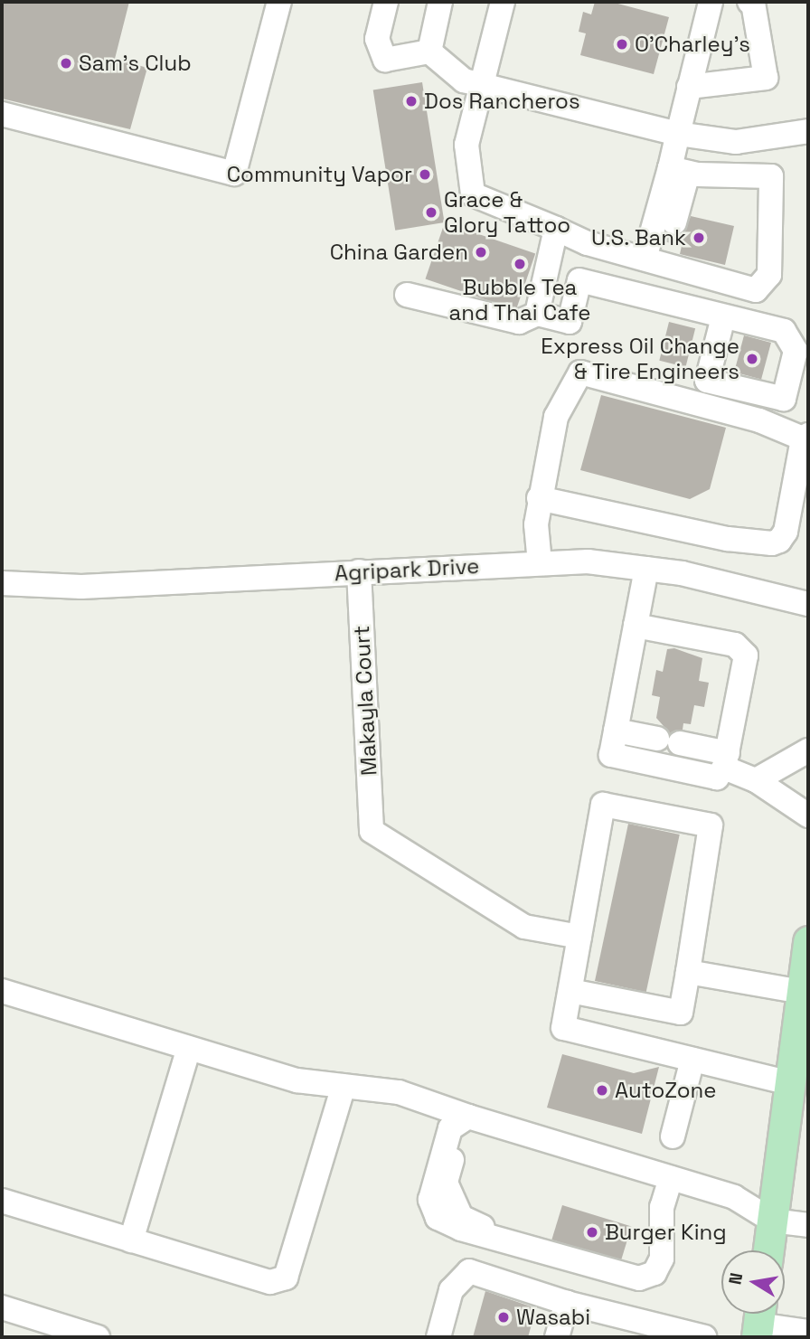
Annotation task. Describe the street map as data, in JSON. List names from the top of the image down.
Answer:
{
  "streets": {
    "street": ["Agripark Drive", "Makayla Court"]
  },
  "crossings": [
    ["Agripark Drive", "Makayla Court"]
  ],
  "places": [
    "O'Charley's",
    "Sam's Club",
    "Dos Rancheros",
    "Community Vapor",
    "Grace & Glory Tattoo",
    "U.S. Bank",
    "China Garden",
    "Bubble Tea and Thai Cafe",
    "Express Oil Change & Tire Engineers",
    "AutoZone",
    "Burger King",
    "Wasabi"
  ],
  "north": "left"
}
